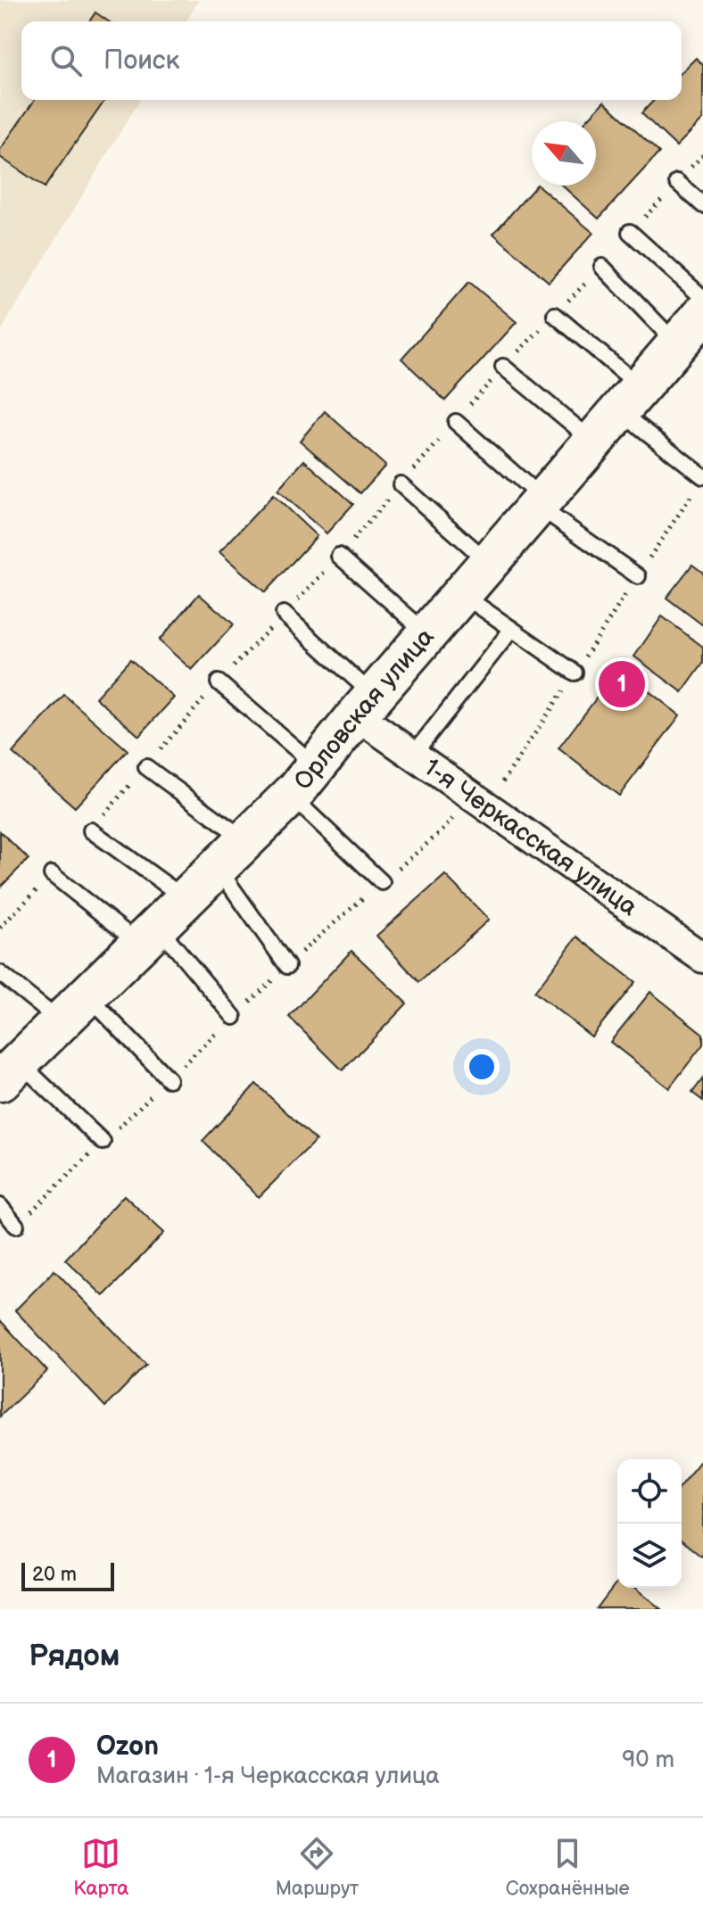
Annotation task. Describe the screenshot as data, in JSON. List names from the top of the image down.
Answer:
{
  "streets": {
    "main road": ["Орловская улица"],
    "street": ["1-я Черкасская улица"]
  },
  "crossings": [
    ["Орловская улица", "1-я Черкасская улица"]
  ],
  "scale_bar": "20 m",
  "north": "top left",
  "page": {
    "search": "Поиск",
    "pins": "1",
    "scale": "20 m",
    "heading": "Рядом",
    "list": [
      {
        "mark": "1",
        "name": "Ozon",
        "note": "Магазин · 1-я Черкасская улица",
        "value": "90 m"
      }
    ],
    "nav": ["Карта", "Маршрут", "Сохранённые"]
  }
}
